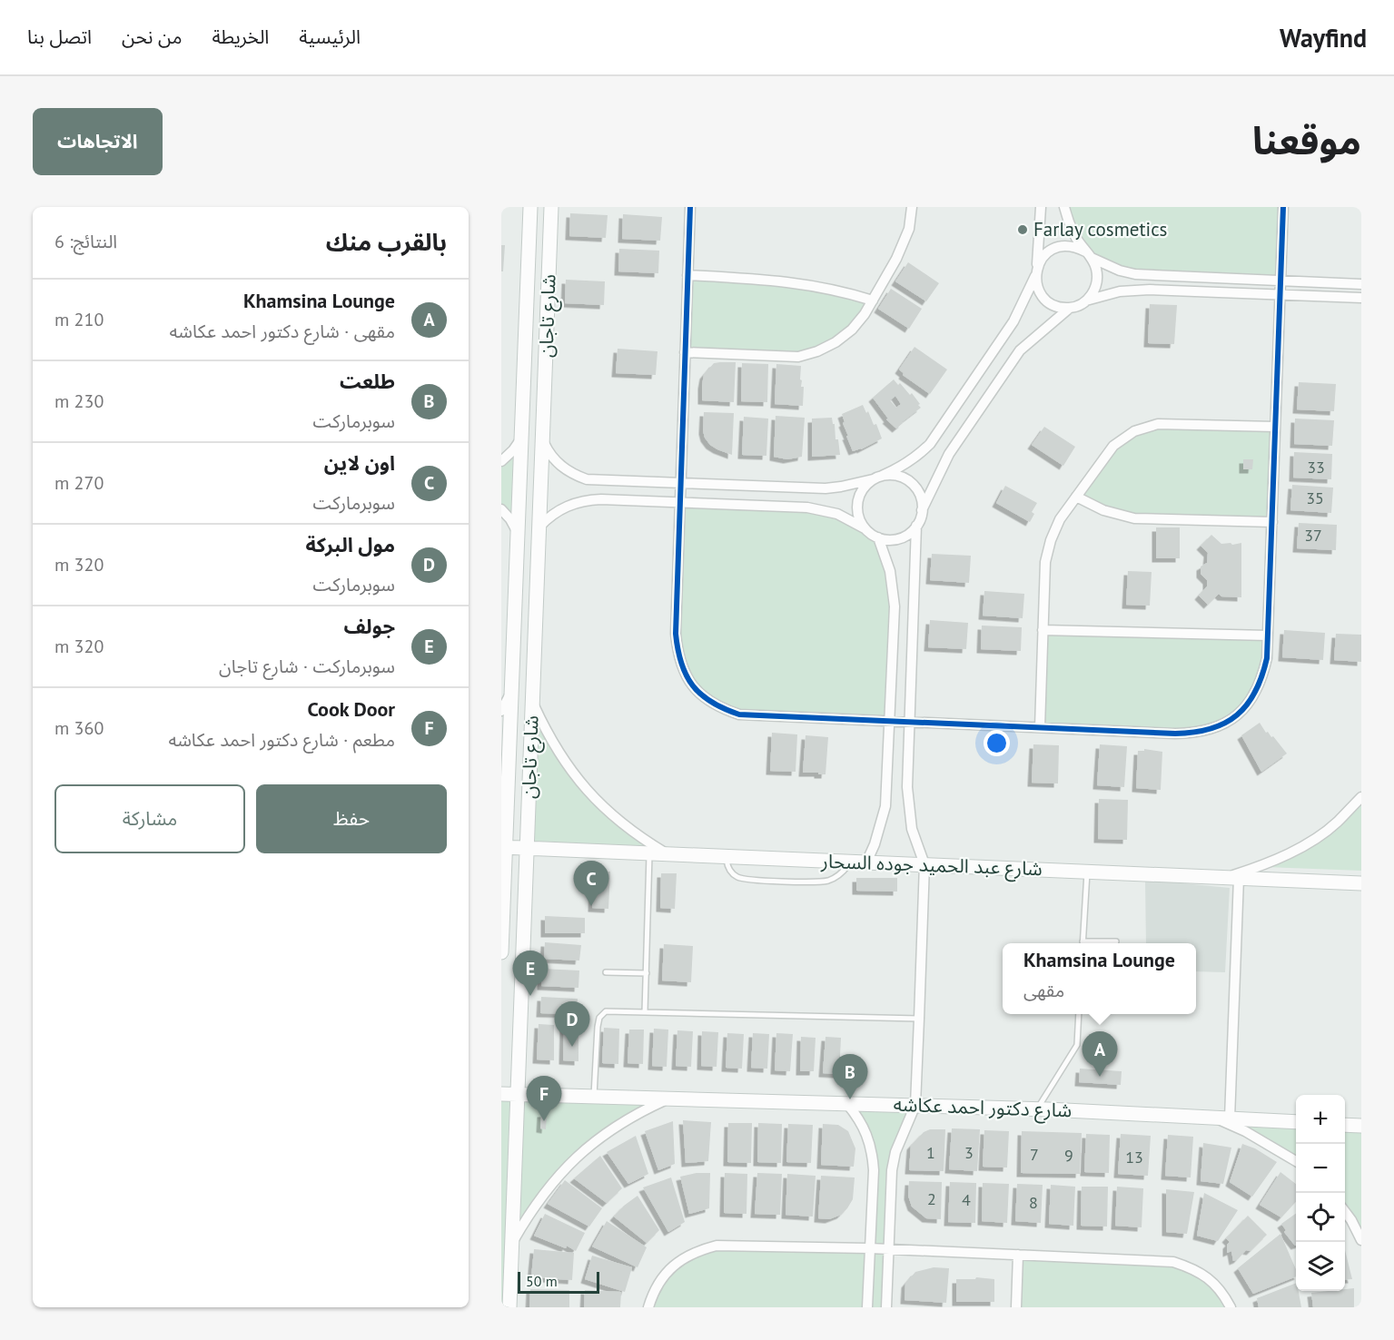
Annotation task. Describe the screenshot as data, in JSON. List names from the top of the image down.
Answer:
{
  "streets": {
    "street": ["شارع تاجان", "شارع عبد الحميد جوده السحار", "شارع دكتور احمد عكاشه"]
  },
  "crossings": [
    ["شارع تاجان", "شارع عبد الحميد جوده السحار"],
    ["شارع تاجان", "شارع دكتور احمد عكاشه"]
  ],
  "places": ["Farlay cosmetics"],
  "house_numbers": [
    "33",
    "35",
    "37",
    "1",
    "3",
    "7",
    "9",
    "13",
    "2",
    "4",
    "8"
  ],
  "scale_bar": "50 m",
  "page": {
    "header": "Wayfind",
    "nav": [
      "الرئيسية",
      "الخريطة",
      "من نحن",
      "اتصل بنا"
    ],
    "title": "موقعنا",
    "buttons": [
      "الاتجاهات",
      ["حفظ", "مشاركة"]
    ],
    "heading": ["بالقرب منك", "النتائج: 6"],
    "list": [
      {
        "mark": "A",
        "name": "Khamsina Lounge",
        "note": "مقهى · شارع دكتور احمد عكاشه",
        "value": "210 m"
      },
      {
        "mark": "B",
        "name": "طلعت",
        "note": "سوبرماركت",
        "value": "230 m"
      },
      {
        "mark": "C",
        "name": "اون لاين",
        "note": "سوبرماركت",
        "value": "270 m"
      },
      {
        "mark": "D",
        "name": "مول البركة",
        "note": "سوبرماركت",
        "value": "320 m"
      },
      {
        "mark": "E",
        "name": "جولف",
        "note": "سوبرماركت · شارع تاجان",
        "value": "320 m"
      },
      {
        "mark": "F",
        "name": "Cook Door",
        "note": "مطعم · شارع دكتور احمد عكاشه",
        "value": "360 m"
      }
    ],
    "pins": [
      "C",
      "E",
      "D",
      "A",
      "B",
      "F"
    ],
    "popup": ["Khamsina Lounge", "مقهى"],
    "map_buttons": ["+", "−"],
    "scale": "50 m"
  }
}
